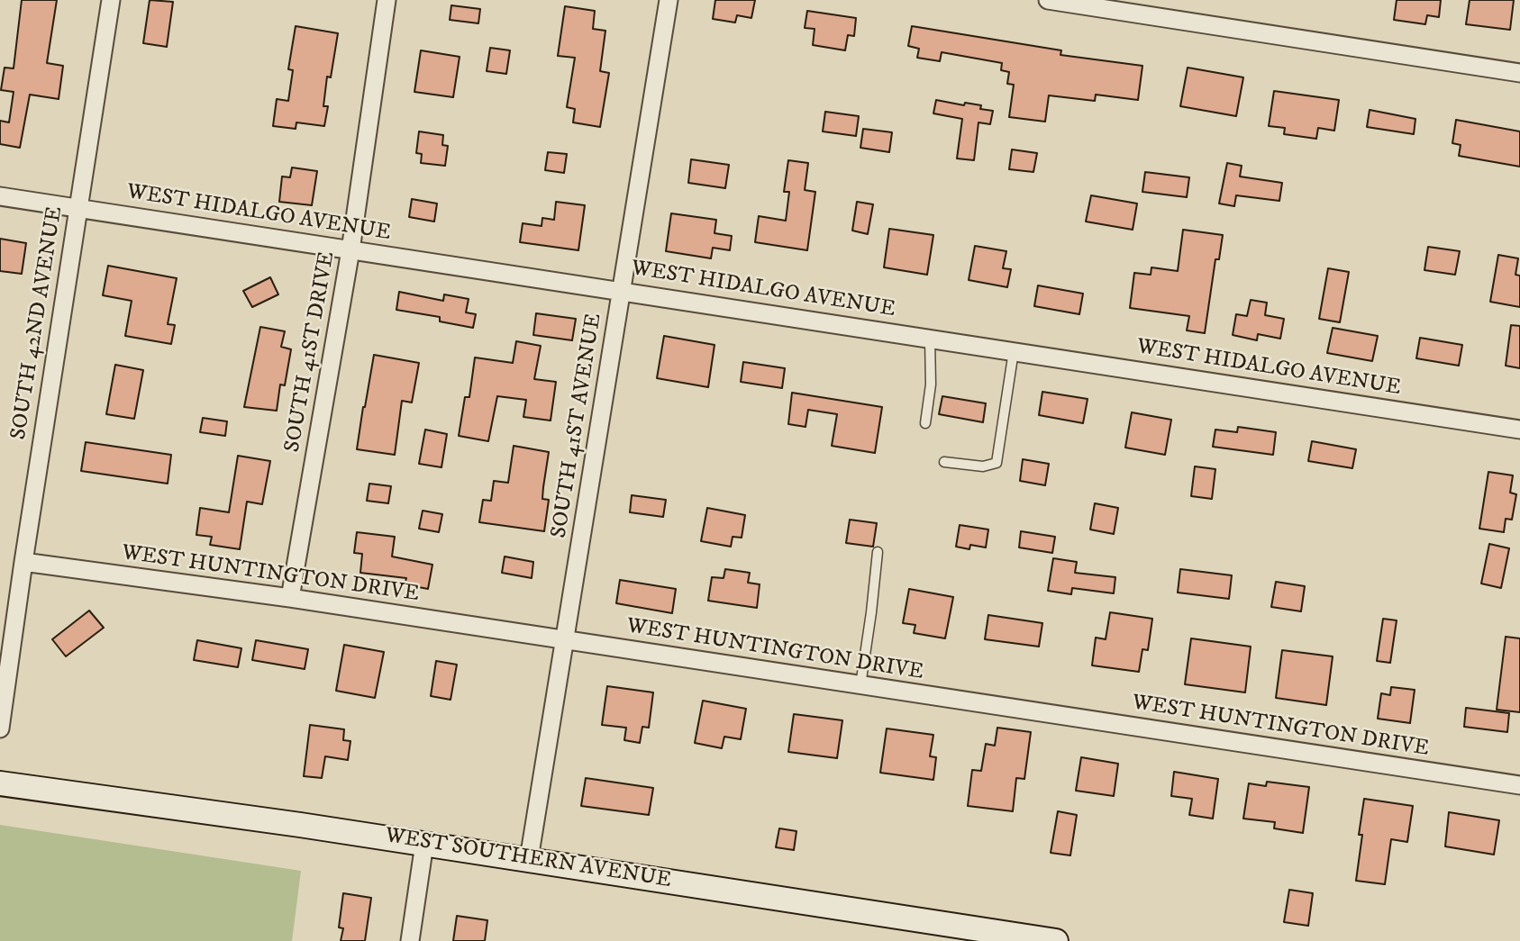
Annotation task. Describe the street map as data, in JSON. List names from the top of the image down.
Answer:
{
  "streets": {
    "main road": ["WEST SOUTHERN AVENUE"],
    "street": [
      "WEST HIDALGO AVENUE",
      "SOUTH 42ND AVENUE",
      "SOUTH 41ST DRIVE",
      "SOUTH 41ST AVENUE",
      "WEST HUNTINGTON DRIVE"
    ]
  },
  "crossings": [
    ["WEST HIDALGO AVENUE", "SOUTH 42ND AVENUE"],
    ["WEST HIDALGO AVENUE", "SOUTH 41ST DRIVE"],
    ["WEST HIDALGO AVENUE", "SOUTH 41ST AVENUE"],
    ["SOUTH 42ND AVENUE", "WEST HUNTINGTON DRIVE"],
    ["SOUTH 41ST DRIVE", "WEST HUNTINGTON DRIVE"],
    ["SOUTH 41ST AVENUE", "WEST HUNTINGTON DRIVE"],
    ["SOUTH 41ST AVENUE", "WEST SOUTHERN AVENUE"]
  ]
}
